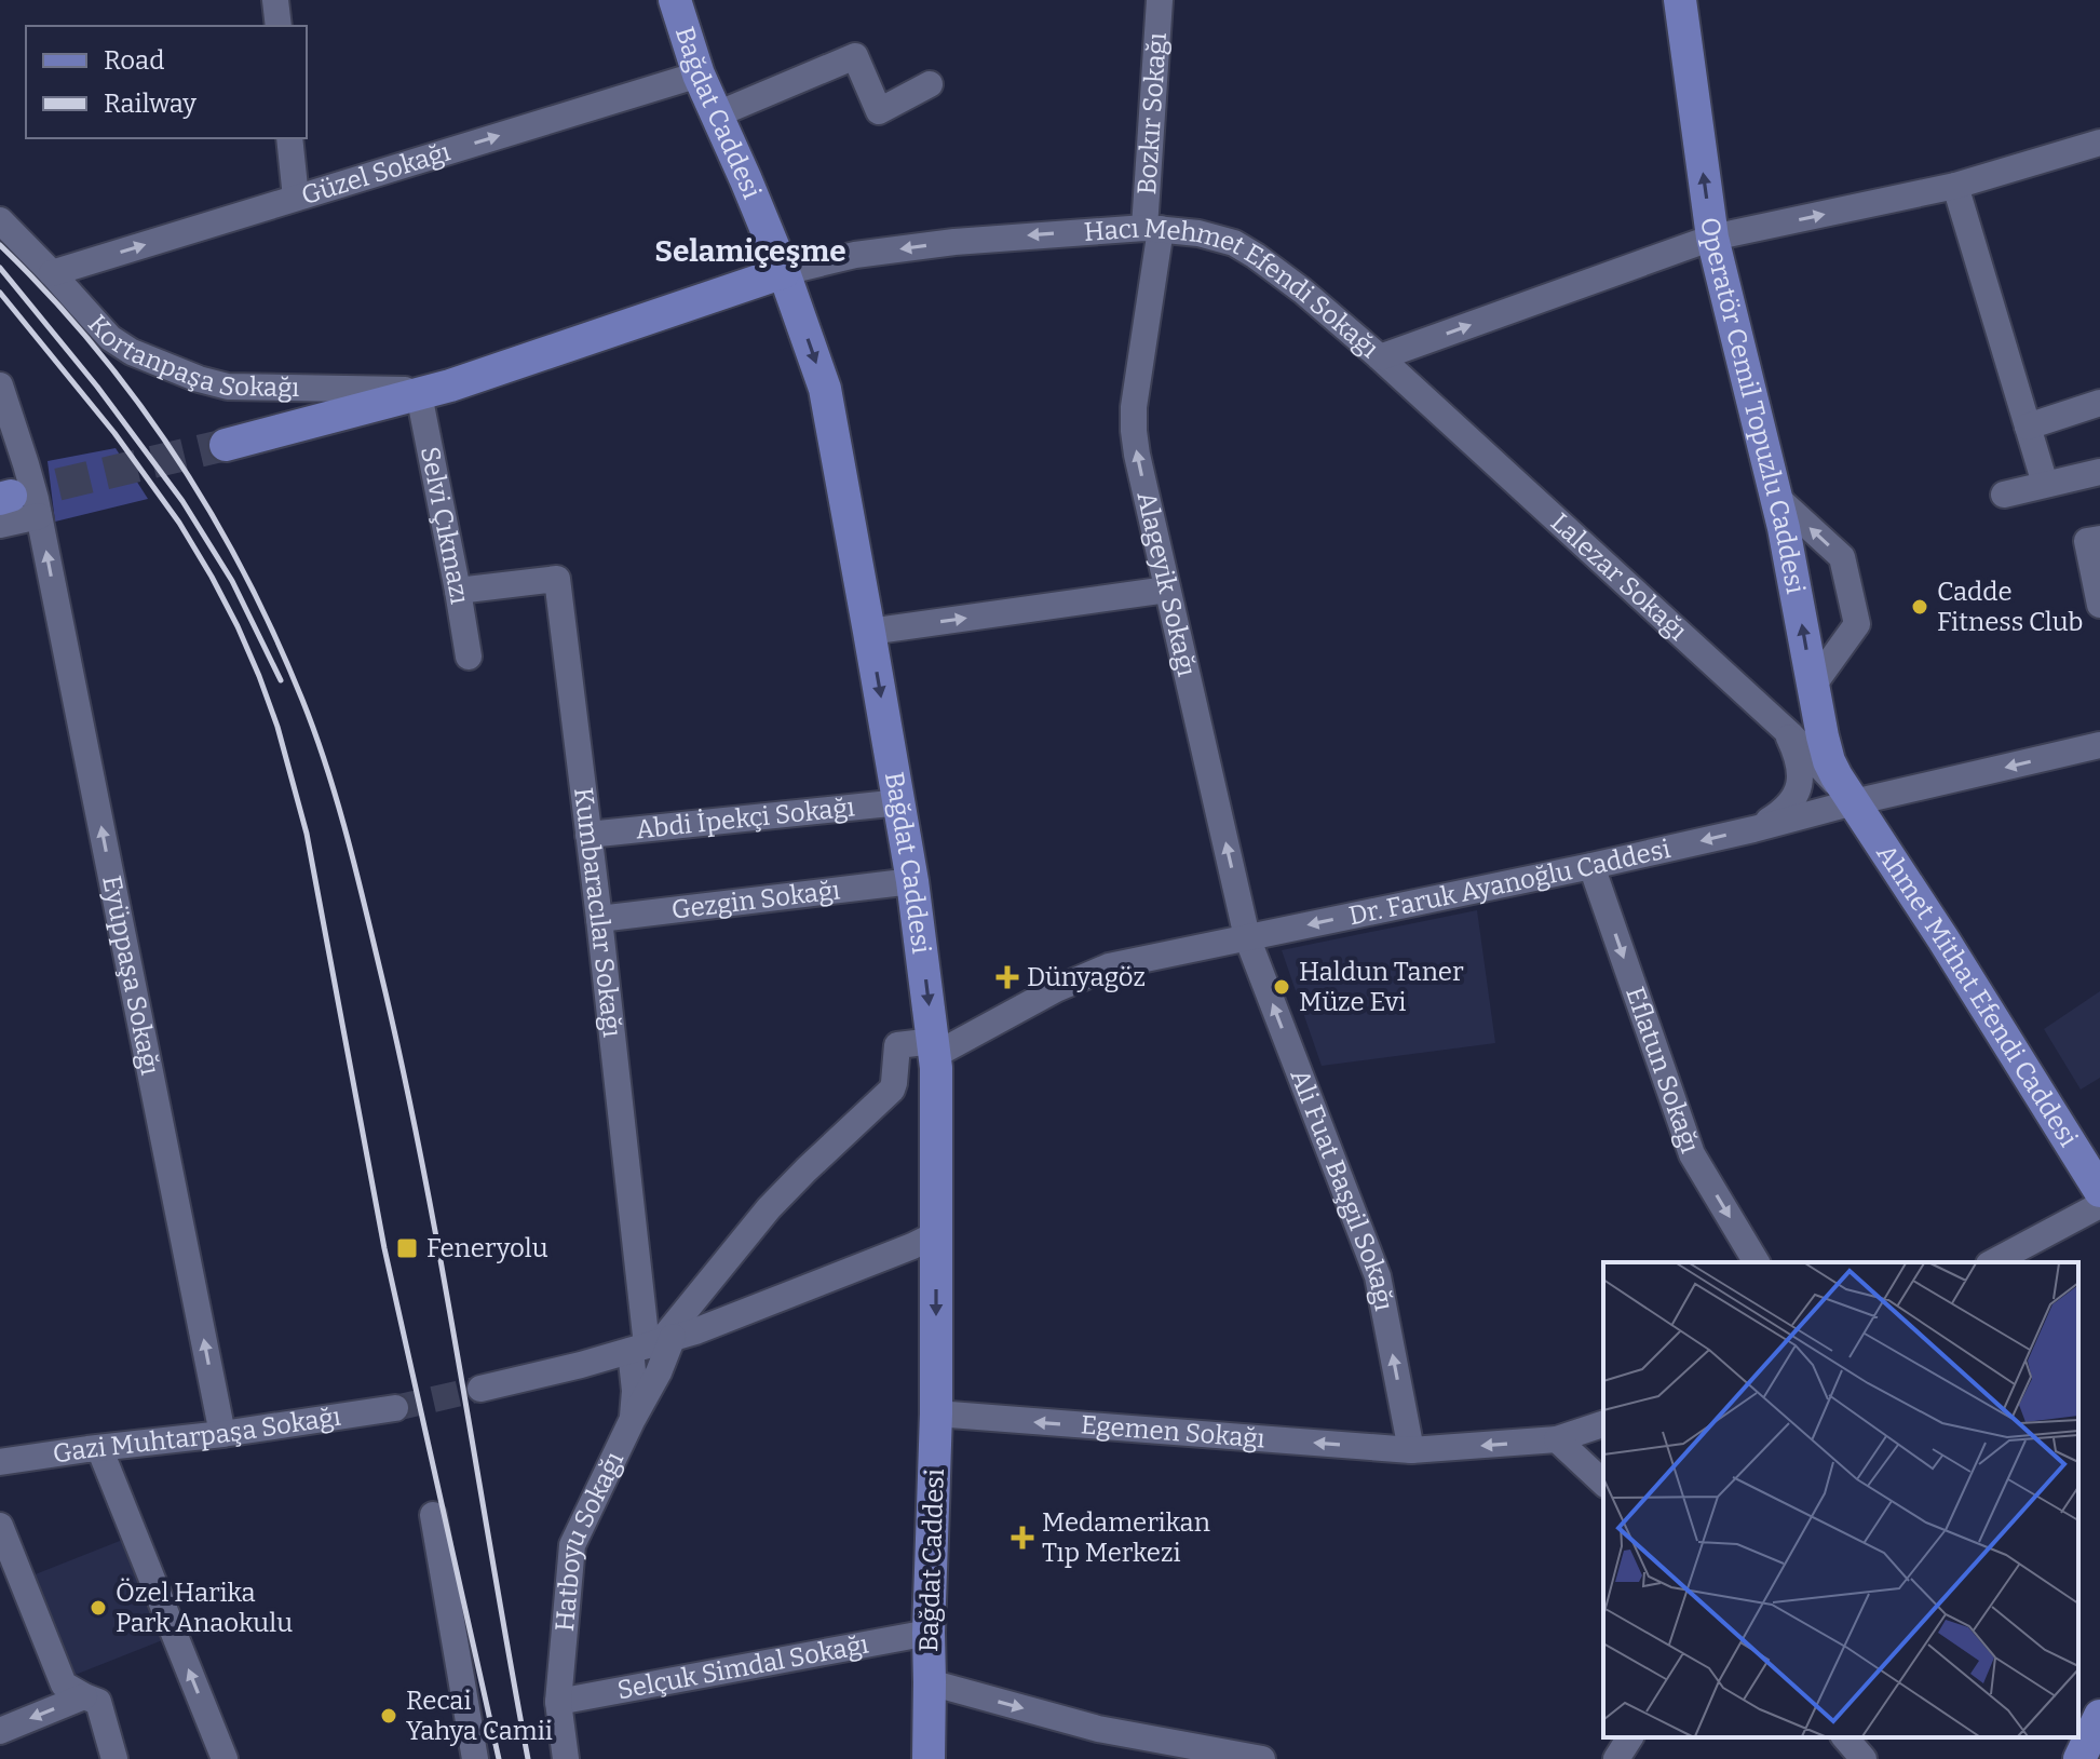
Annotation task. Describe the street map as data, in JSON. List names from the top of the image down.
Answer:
{
  "streets": {
    "main road": ["Bağdat Caddesi", "Operatör Cemil Topuzlu Caddesi", "Ahmet Mithat Efendi Caddesi"],
    "street": [
      "Bozkır Sokağı",
      "Güzel Sokağı",
      "Hacı Mehmet Efendi Sokağı",
      "Kortanpaşa Sokağı",
      "Selvi Çıkmazı",
      "Lalezar Sokağı",
      "Alageyik Sokağı",
      "Abdi İpekçi Sokağı",
      "Dr. Faruk Ayanoğlu Caddesi",
      "Gezgin Sokağı",
      "Kumbaracılar Sokağı",
      "Eyüppaşa Sokağı",
      "Eflatun Sokağı",
      "Ali Fuat Başgil Sokağı",
      "Egemen Sokağı",
      "Gazi Muhtarpaşa Sokağı",
      "Hatboyu Sokağı",
      "Selçuk Simdal Sokağı"
    ]
  },
  "crossings": [
    ["Bağdat Caddesi", "Güzel Sokağı"],
    ["Bağdat Caddesi", "Hacı Mehmet Efendi Sokağı"],
    ["Bağdat Caddesi", "Abdi İpekçi Sokağı"],
    ["Bağdat Caddesi", "Dr. Faruk Ayanoğlu Caddesi"],
    ["Bağdat Caddesi", "Gezgin Sokağı"],
    ["Bağdat Caddesi", "Egemen Sokağı"],
    ["Bağdat Caddesi", "Selçuk Simdal Sokağı"],
    ["Bozkır Sokağı", "Hacı Mehmet Efendi Sokağı"],
    ["Bozkır Sokağı", "Alageyik Sokağı"],
    ["Güzel Sokağı", "Kortanpaşa Sokağı"],
    ["Hacı Mehmet Efendi Sokağı", "Operatör Cemil Topuzlu Caddesi"],
    ["Hacı Mehmet Efendi Sokağı", "Lalezar Sokağı"],
    ["Hacı Mehmet Efendi Sokağı", "Alageyik Sokağı"],
    ["Kortanpaşa Sokağı", "Selvi Çıkmazı"],
    ["Operatör Cemil Topuzlu Caddesi", "Lalezar Sokağı"],
    ["Operatör Cemil Topuzlu Caddesi", "Dr. Faruk Ayanoğlu Caddesi"],
    ["Operatör Cemil Topuzlu Caddesi", "Ahmet Mithat Efendi Caddesi"],
    ["Selvi Çıkmazı", "Kumbaracılar Sokağı"],
    ["Lalezar Sokağı", "Dr. Faruk Ayanoğlu Caddesi"],
    ["Lalezar Sokağı", "Ahmet Mithat Efendi Caddesi"],
    ["Alageyik Sokağı", "Dr. Faruk Ayanoğlu Caddesi"],
    ["Alageyik Sokağı", "Ali Fuat Başgil Sokağı"],
    ["Abdi İpekçi Sokağı", "Kumbaracılar Sokağı"],
    ["Dr. Faruk Ayanoğlu Caddesi", "Kumbaracılar Sokağı"],
    ["Dr. Faruk Ayanoğlu Caddesi", "Ahmet Mithat Efendi Caddesi"],
    ["Dr. Faruk Ayanoğlu Caddesi", "Eflatun Sokağı"],
    ["Dr. Faruk Ayanoğlu Caddesi", "Ali Fuat Başgil Sokağı"],
    ["Dr. Faruk Ayanoğlu Caddesi", "Hatboyu Sokağı"],
    ["Gezgin Sokağı", "Kumbaracılar Sokağı"],
    ["Kumbaracılar Sokağı", "Hatboyu Sokağı"],
    ["Eyüppaşa Sokağı", "Gazi Muhtarpaşa Sokağı"],
    ["Ali Fuat Başgil Sokağı", "Egemen Sokağı"],
    ["Hatboyu Sokağı", "Selçuk Simdal Sokağı"]
  ],
  "one_way": [
    "Bağdat Caddesi",
    "Güzel Sokağı",
    "Operatör Cemil Topuzlu Caddesi",
    "Alageyik Sokağı",
    "Dr. Faruk Ayanoğlu Caddesi",
    "Eyüppaşa Sokağı",
    "Eflatun Sokağı",
    "Ali Fuat Başgil Sokağı",
    "Egemen Sokağı"
  ],
  "districts": ["Selamiçeşme"],
  "places": {
    "other": [
      "Cadde Fitness Club",
      "Haldun Taner Müze Evi",
      "Özel Harika Park Anaokulu",
      "Recai Yahya Camii"
    ],
    "health": ["Dünyagöz", "Medamerikan Tıp Merkezi"],
    "transit": ["Feneryolu"]
  },
  "legend": ["Road", "Railway"]
}
